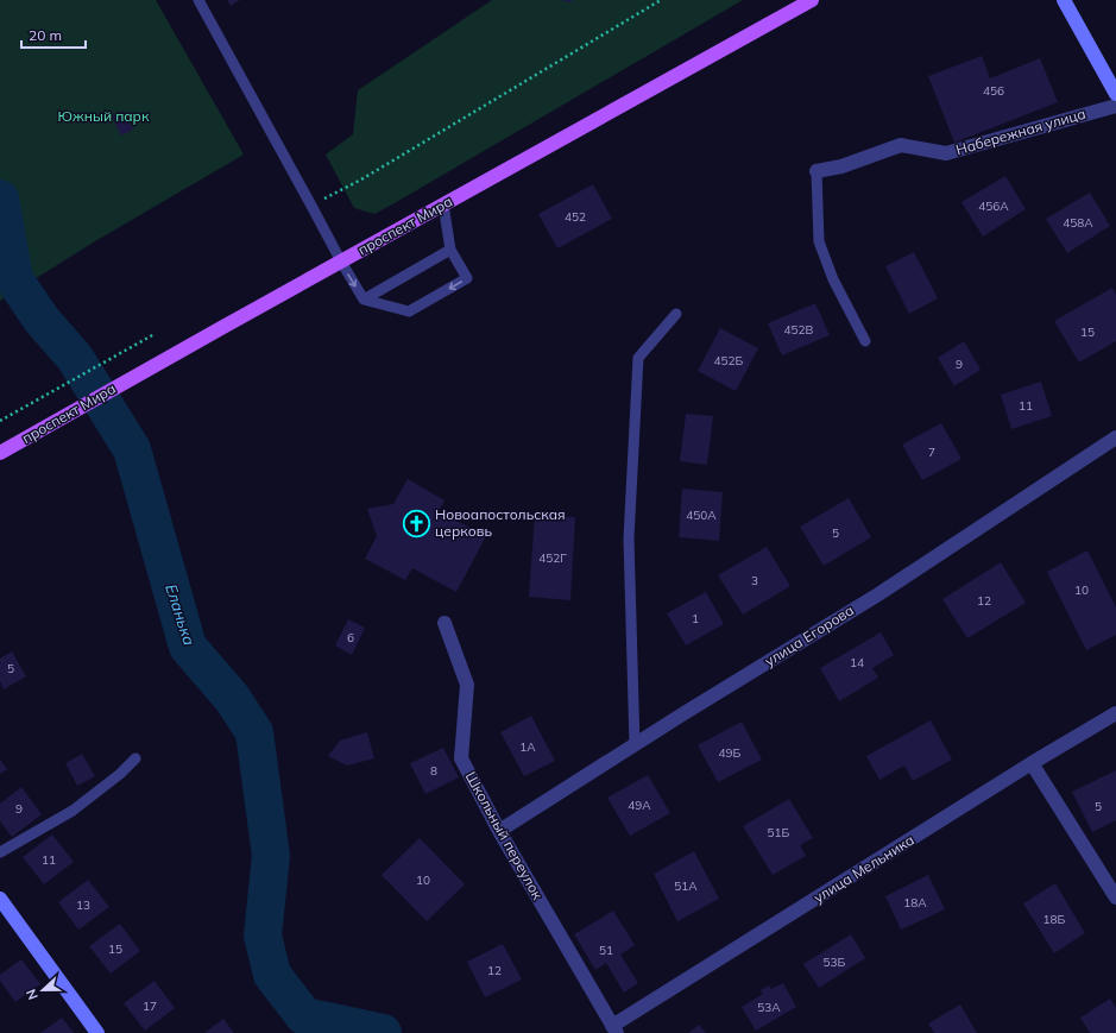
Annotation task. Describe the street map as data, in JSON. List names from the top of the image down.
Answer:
{
  "streets": {
    "main road": ["проспект Мира"],
    "street": [
      "Набережная улица",
      "улица Егорова",
      "Школьный переулок",
      "улица Мельника"
    ]
  },
  "crossings": [
    ["улица Егорова", "Школьный переулок"],
    ["Школьный переулок", "улица Мельника"]
  ],
  "water": ["Еланька"],
  "parks": ["Южный парк"],
  "places": {
    "church": ["Новоапостольская церковь"]
  },
  "house_numbers": [
    "456",
    "456А",
    "452",
    "458А",
    "452В",
    "15",
    "452Б",
    "9",
    "11",
    "7",
    "450А",
    "5",
    "452Г",
    "3",
    "10",
    "12",
    "1",
    "6",
    "14",
    "5",
    "1А",
    "49Б",
    "8",
    "49А",
    "5",
    "9",
    "51Б",
    "11",
    "10",
    "51А",
    "18А",
    "13",
    "18Б",
    "15",
    "51",
    "53Б",
    "12",
    "17",
    "53А"
  ],
  "scale_bar": "20 m",
  "north": "left"
}
